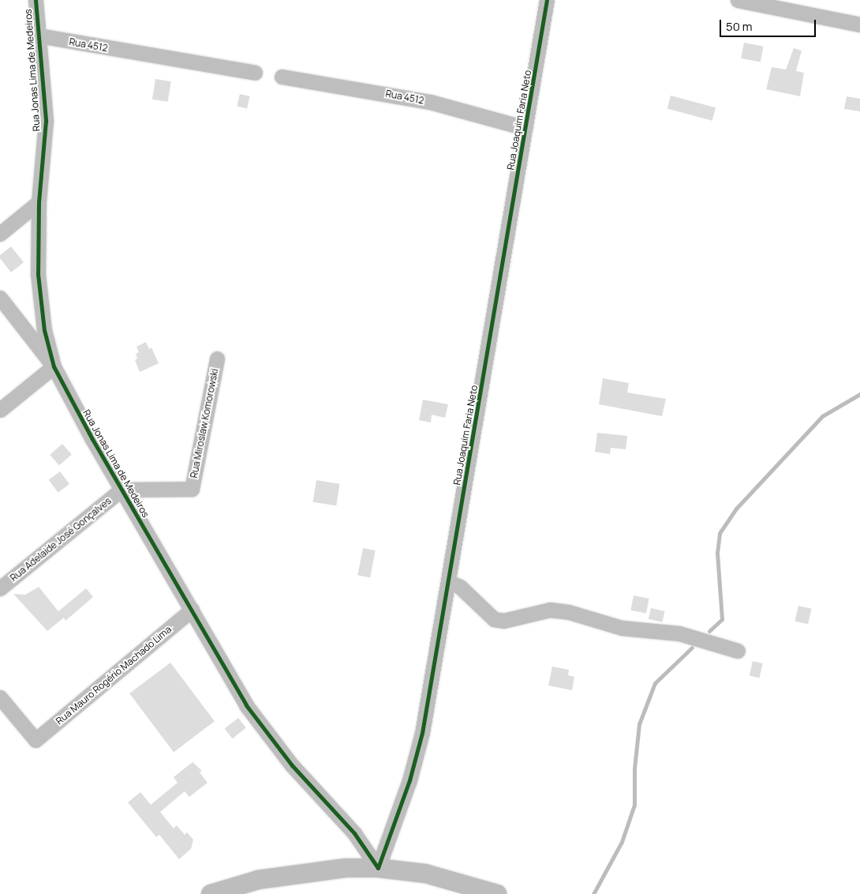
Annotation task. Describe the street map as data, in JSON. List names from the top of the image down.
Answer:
{
  "streets": {
    "street": [
      "Rua 4512",
      "Rua Jonas Lima de Medeiros",
      "Rua Joaquim Faria Neto",
      "Rua Miroslaw Komorowski",
      "Rua Adelaide José Gonçalves",
      "Rua Mauro Rogério Machado Lima"
    ]
  },
  "crossings": [
    ["Rua 4512", "Rua Jonas Lima de Medeiros"],
    ["Rua 4512", "Rua Joaquim Faria Neto"],
    ["Rua Jonas Lima de Medeiros", "Rua Joaquim Faria Neto"],
    ["Rua Jonas Lima de Medeiros", "Rua Miroslaw Komorowski"],
    ["Rua Jonas Lima de Medeiros", "Rua Adelaide José Gonçalves"],
    ["Rua Jonas Lima de Medeiros", "Rua Mauro Rogério Machado Lima"],
    ["Rua Miroslaw Komorowski", "Rua Adelaide José Gonçalves"]
  ],
  "scale_bar": "50 m"
}
